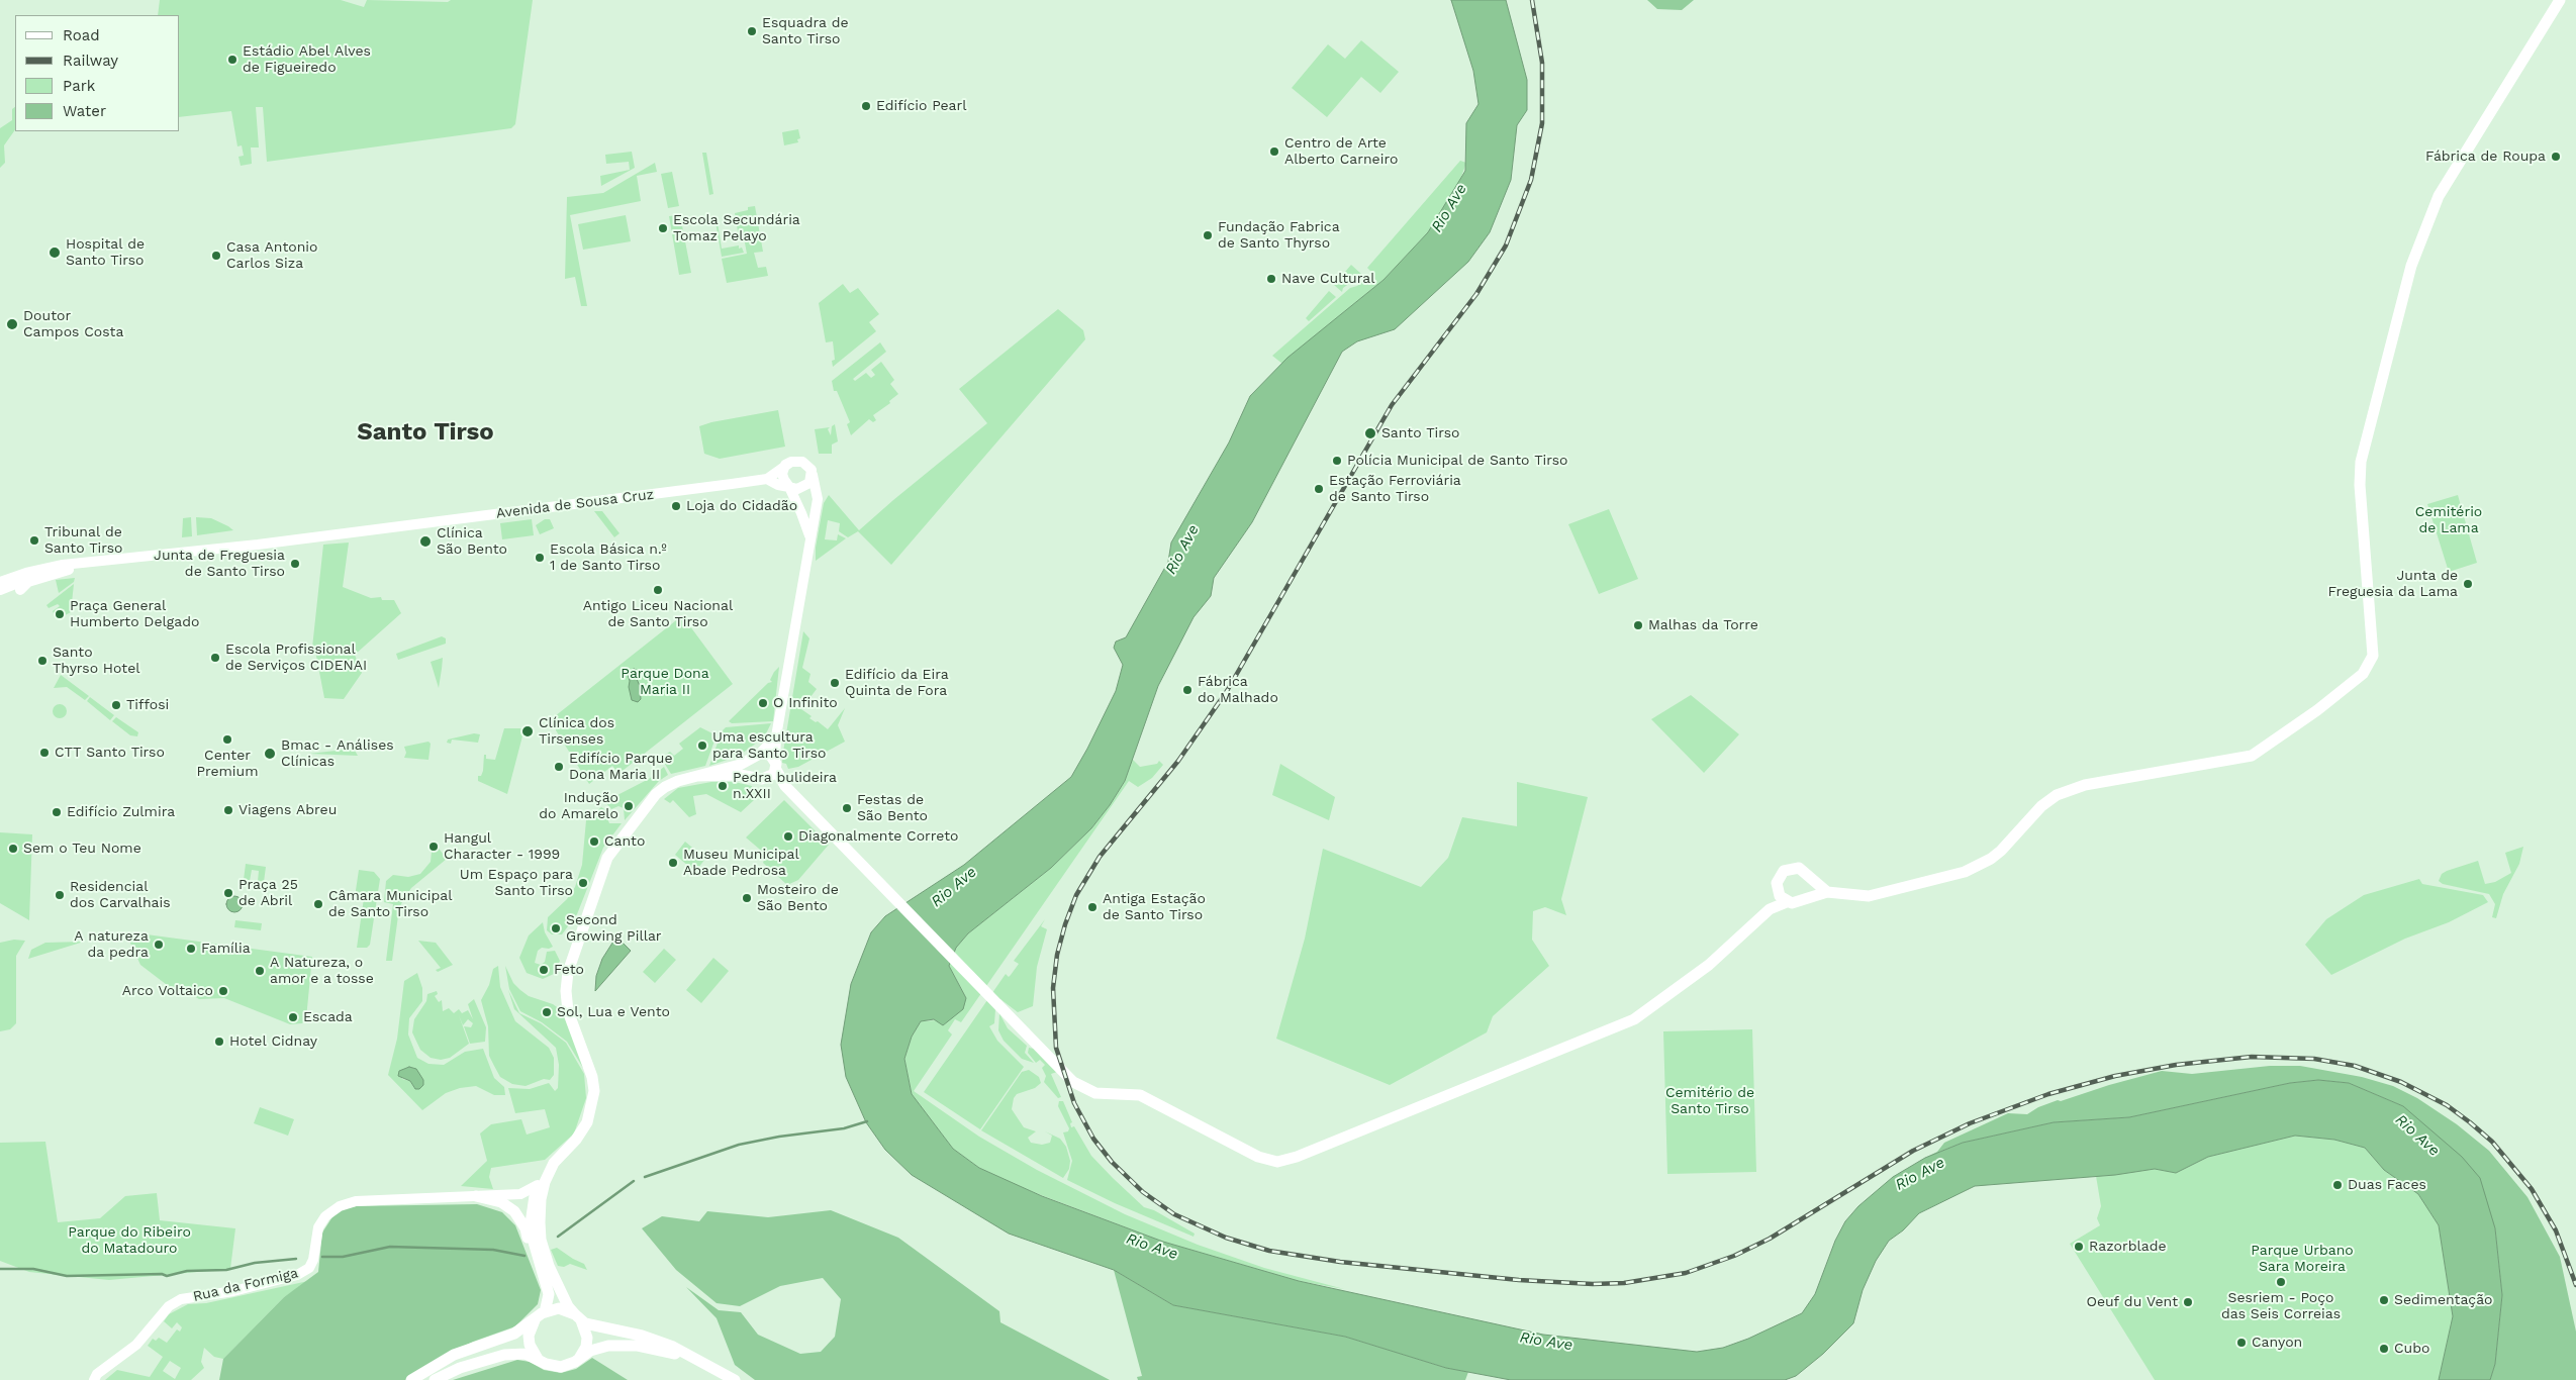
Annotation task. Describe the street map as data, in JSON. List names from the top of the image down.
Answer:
{
  "streets": {
    "main road": ["Avenida de Sousa Cruz", "Rua da Formiga"]
  },
  "districts": ["Santo Tirso"],
  "water": ["Rio Ave"],
  "parks": [
    "Cemitério de Lama",
    "Parque Dona Maria II",
    "Cemitério de Santo Tirso",
    "Parque do Ribeiro do Matadouro",
    "Parque Urbano Sara Moreira"
  ],
  "places": [
    "Esquadra de Santo Tirso",
    "Estádio Abel Alves de Figueiredo",
    "Edifício Pearl",
    "Centro de Arte Alberto Carneiro",
    "Fábrica de Roupa",
    "Escola Secundária Tomaz Pelayo",
    "Fundação Fabrica de Santo Thyrso",
    "Hospital de Santo Tirso",
    "Casa Antonio Carlos Siza",
    "Nave Cultural",
    "Doutor Campos Costa",
    "Santo Tirso",
    "Polícia Municipal de Santo Tirso",
    "Estação Ferroviária de Santo Tirso",
    "Loja do Cidadão",
    "Tribunal de Santo Tirso",
    "Clínica São Bento",
    "Escola Básica n.º 1 de Santo Tirso",
    "Junta de Freguesia de Santo Tirso",
    "Junta de Freguesia da Lama",
    "Antigo Liceu Nacional de Santo Tirso",
    "Praça General Humberto Delgado",
    "Malhas da Torre",
    "Escola Profissional de Serviços CIDENAI",
    "Santo Thyrso Hotel",
    "Edifício da Eira Quinta de Fora",
    "Fábrica do Malhado",
    "O Infinito",
    "Tiffosi",
    "Clínica dos Tirsenses",
    "Center Premium",
    "Uma escultura para Santo Tirso",
    "CTT Santo Tirso",
    "Bmac - Análises Clínicas",
    "Edifício Parque Dona Maria II",
    "Pedra bulideira n.XXII",
    "Indução do Amarelo",
    "Festas de São Bento",
    "Viagens Abreu",
    "Edifício Zulmira",
    "Diagonalmente Correto",
    "Canto",
    "Hangul Character - 1999",
    "Sem o Teu Nome",
    "Museu Municipal Abade Pedrosa",
    "Um Espaço para Santo Tirso",
    "Praça 25 de Abril",
    "Residencial dos Carvalhais",
    "Mosteiro de São Bento",
    "Câmara Municipal de Santo Tirso",
    "Antiga Estação de Santo Tirso",
    "Second Growing Pillar",
    "A natureza da pedra",
    "Família",
    "Feto",
    "A Natureza, o amor e a tosse",
    "Arco Voltaico",
    "Sol, Lua e Vento",
    "Escada",
    "Hotel Cidnay",
    "Duas Faces",
    "Razorblade",
    "Sesriem - Poço das Seis Correias",
    "Sedimentação",
    "Oeuf du Vent",
    "Canyon",
    "Cubo"
  ],
  "legend": [
    "Road",
    "Railway",
    "Park",
    "Water"
  ]
}
